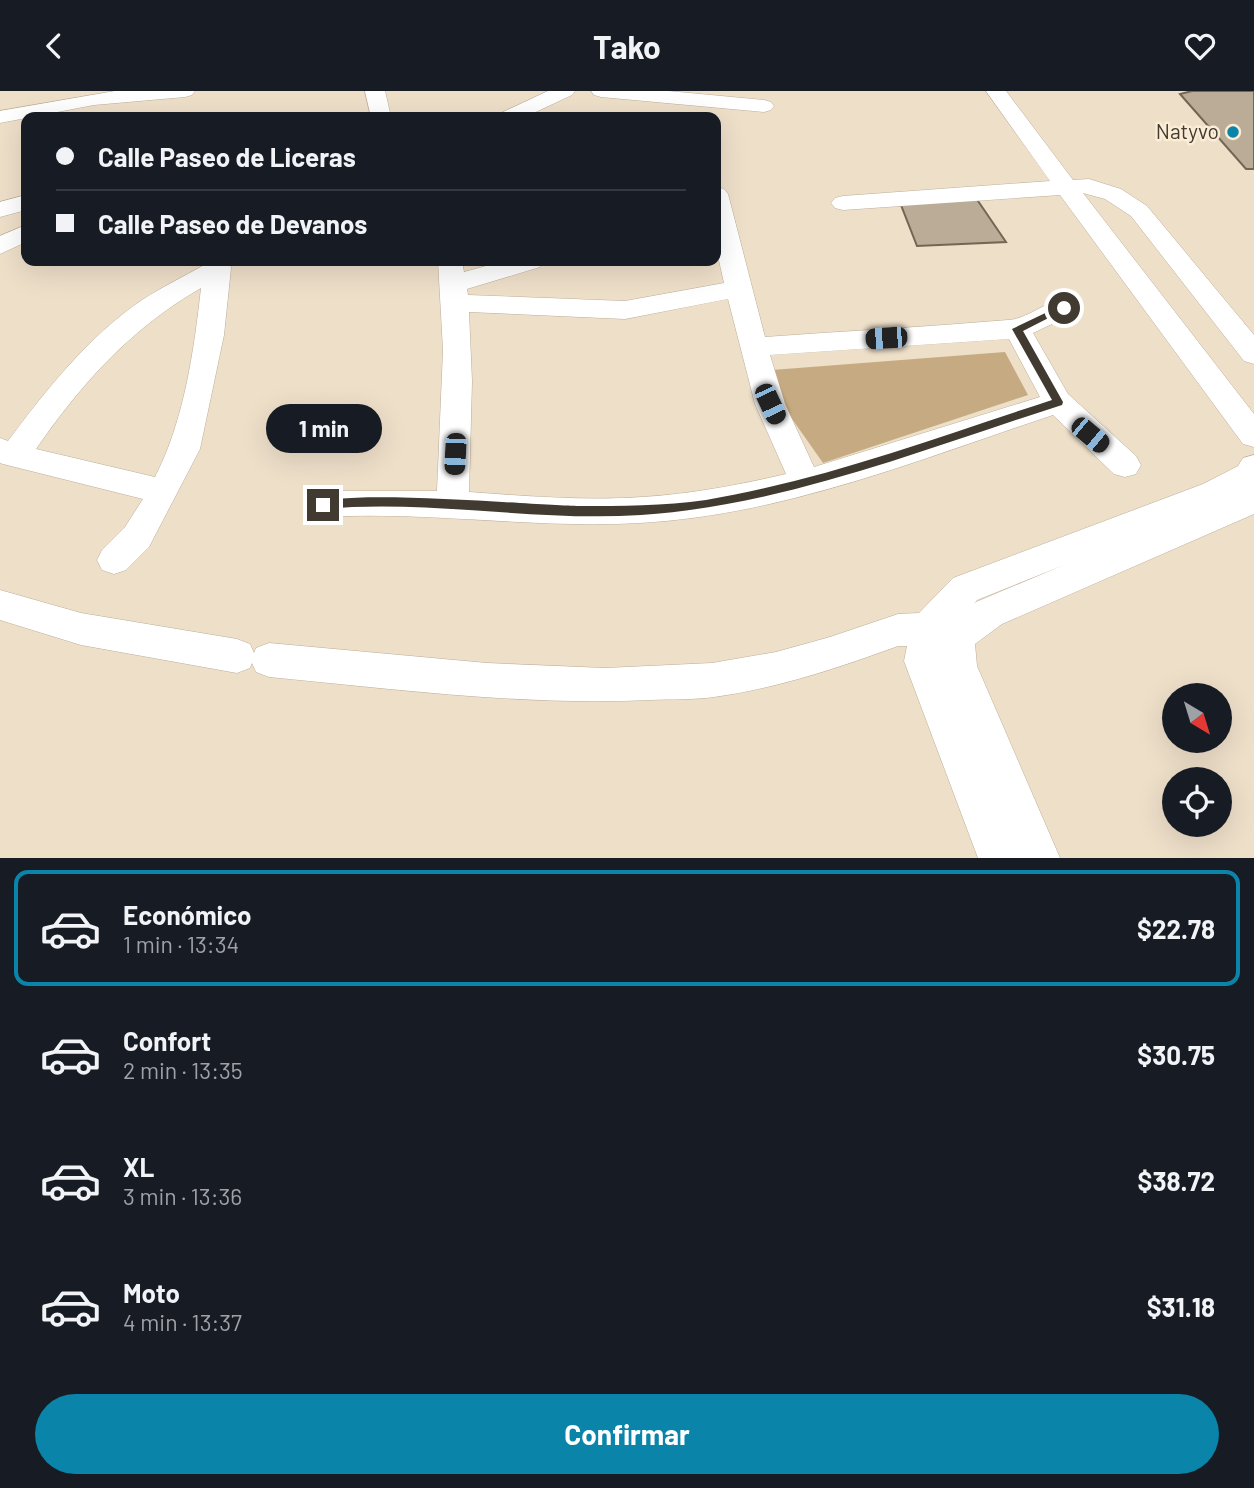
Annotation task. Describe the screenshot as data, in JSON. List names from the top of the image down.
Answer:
{
  "places": ["Natyvo"],
  "north": "bottom right",
  "page": {
    "header": "Tako",
    "banner": ["Calle Paseo de Liceras", "Calle Paseo de Devanos"],
    "bubble": "1 min",
    "list": [
      {
        "name": "Económico",
        "note": "1 min · 13:34",
        "value": "$22.78"
      },
      {
        "name": "Confort",
        "note": "2 min · 13:35",
        "value": "$30.75"
      },
      {
        "name": "XL",
        "note": "3 min · 13:36",
        "value": "$38.72"
      },
      {
        "name": "Moto",
        "note": "4 min · 13:37",
        "value": "$31.18"
      }
    ],
    "buttons": "Confirmar"
  }
}
